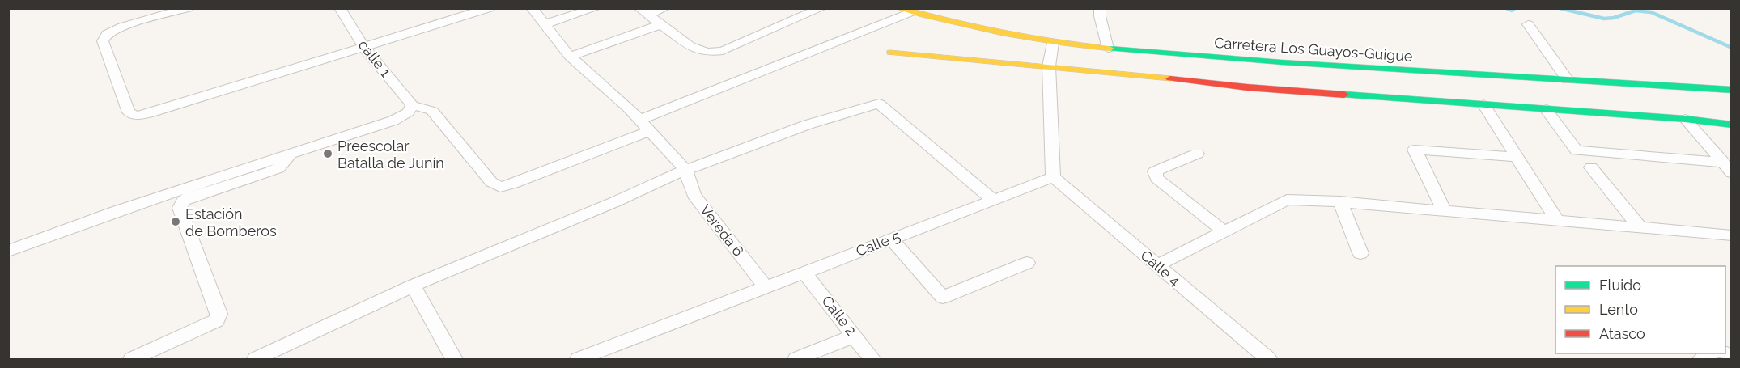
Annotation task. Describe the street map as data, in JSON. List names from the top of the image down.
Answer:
{
  "streets": {
    "main road": ["Carretera Los Guayos-Guigue"],
    "street": [
      "calle 1",
      "Vereda 6",
      "Calle 5",
      "Calle 4",
      "Calle 2"
    ]
  },
  "crossings": [
    ["Vereda 6", "Calle 5"],
    ["Calle 5", "Calle 4"],
    ["Calle 5", "Calle 2"]
  ],
  "places": ["Preescolar Batalla de Junín", "Estación de Bomberos"],
  "legend": ["Fluido", "Lento", "Atasco"]
}
